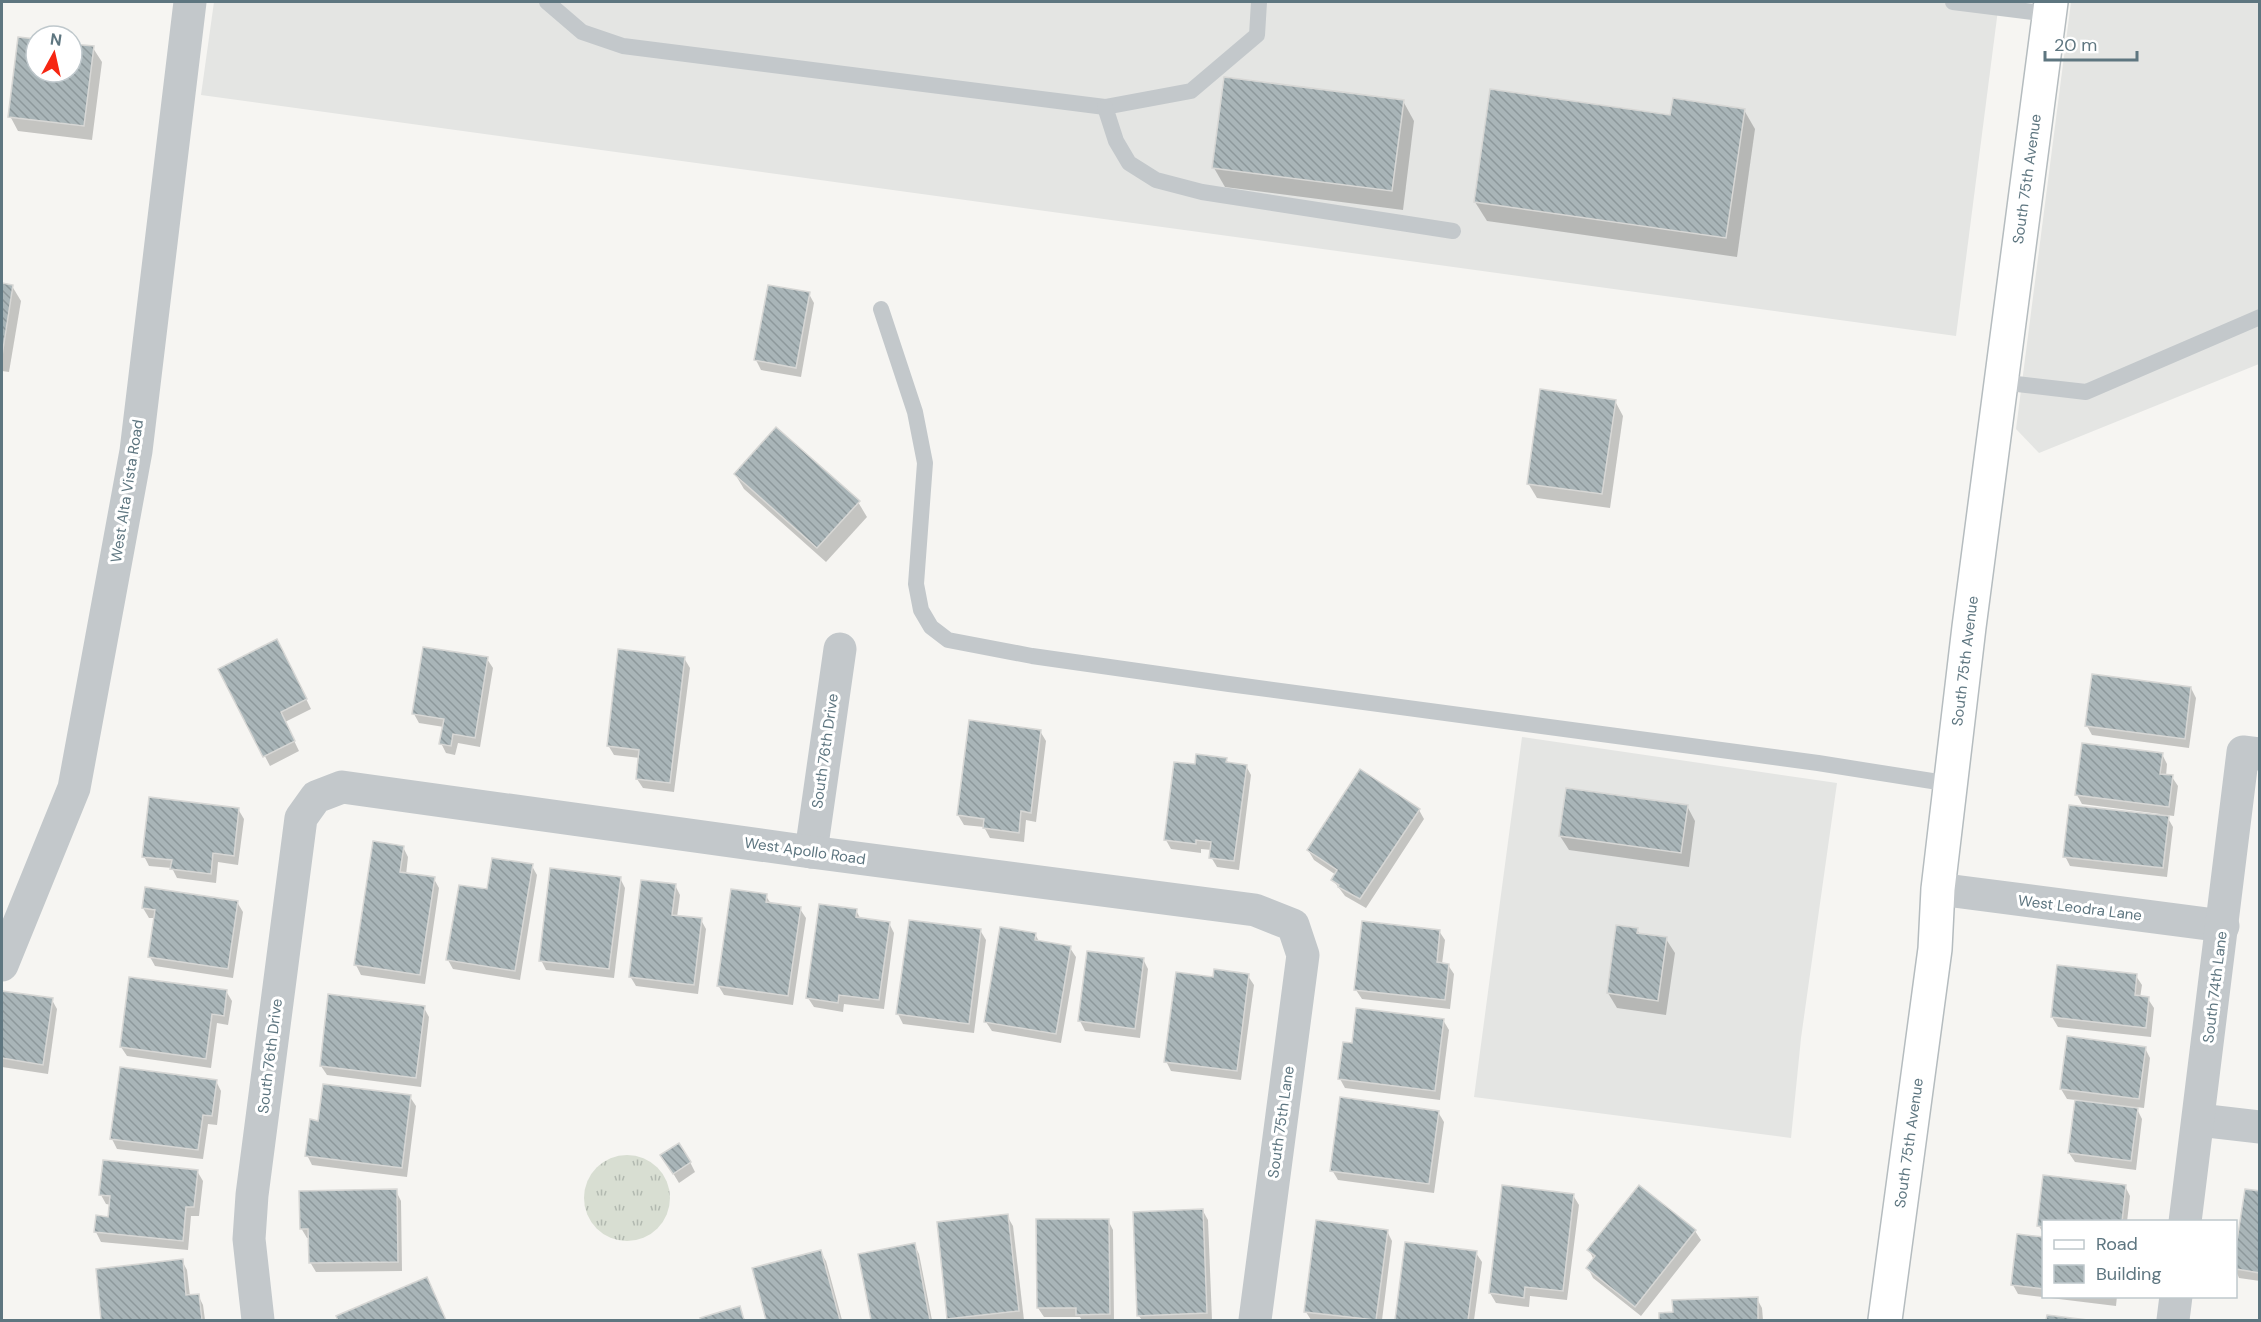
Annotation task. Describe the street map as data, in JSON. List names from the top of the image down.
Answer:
{
  "streets": {
    "main road": ["South 75th Avenue"],
    "street": [
      "West Alta Vista Road",
      "South 76th Drive",
      "West Apollo Road",
      "West Leodra Lane",
      "South 74th Lane",
      "South 75th Lane"
    ]
  },
  "crossings": [
    ["South 75th Avenue", "West Leodra Lane"],
    ["South 76th Drive", "West Apollo Road"],
    ["West Apollo Road", "South 75th Lane"],
    ["West Leodra Lane", "South 74th Lane"]
  ],
  "legend": ["Road", "Building"],
  "scale_bar": "20 m",
  "north": "top"
}
